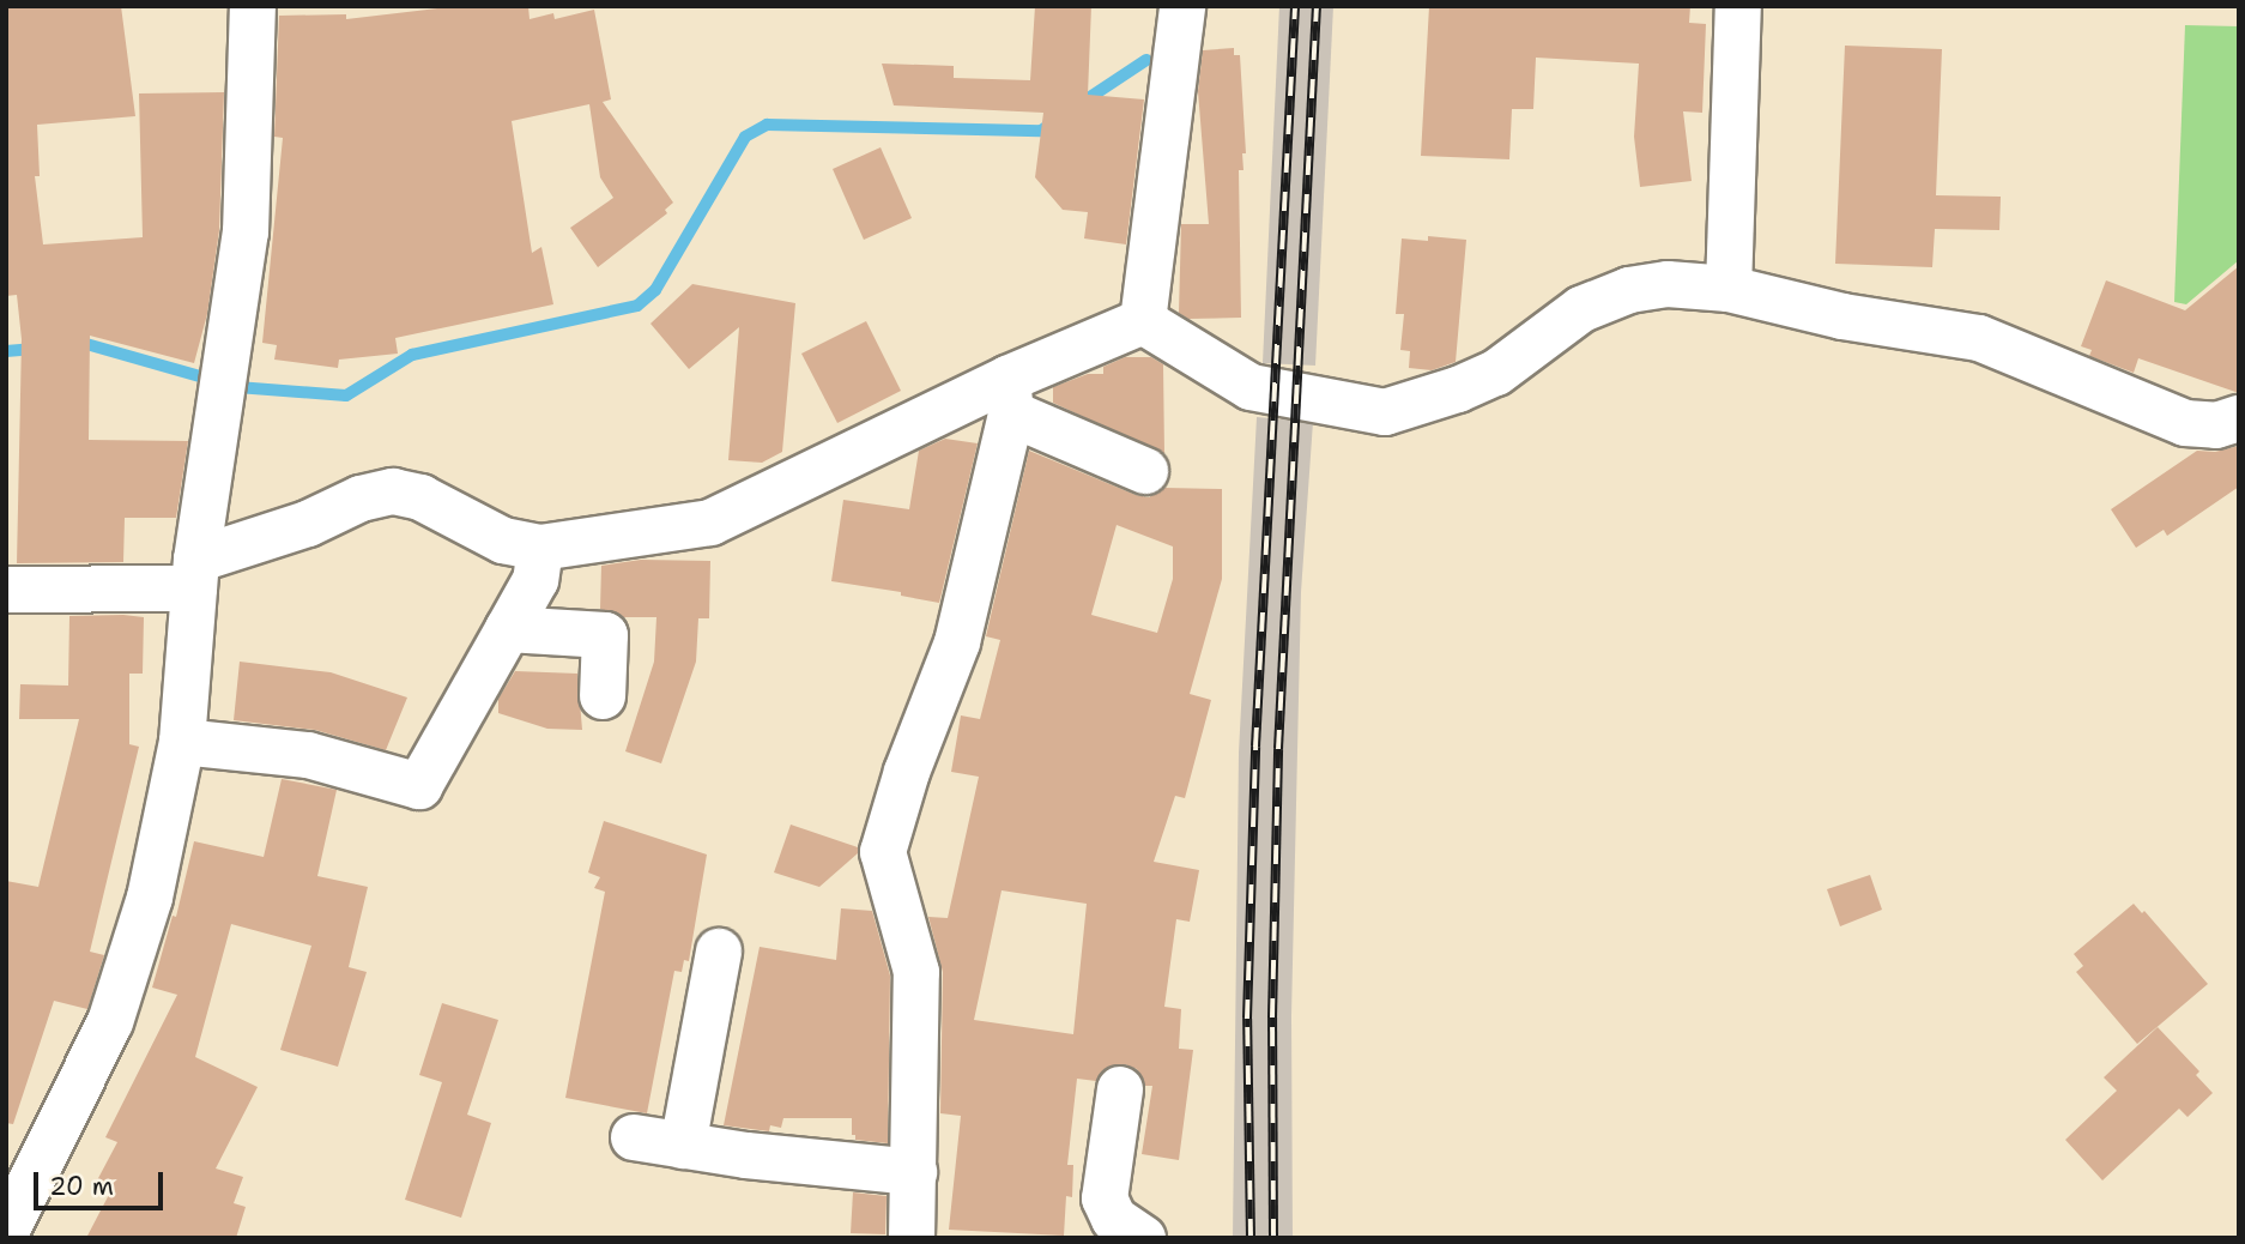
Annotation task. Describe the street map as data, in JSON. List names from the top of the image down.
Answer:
{
  "scale_bar": "20 m"
}
